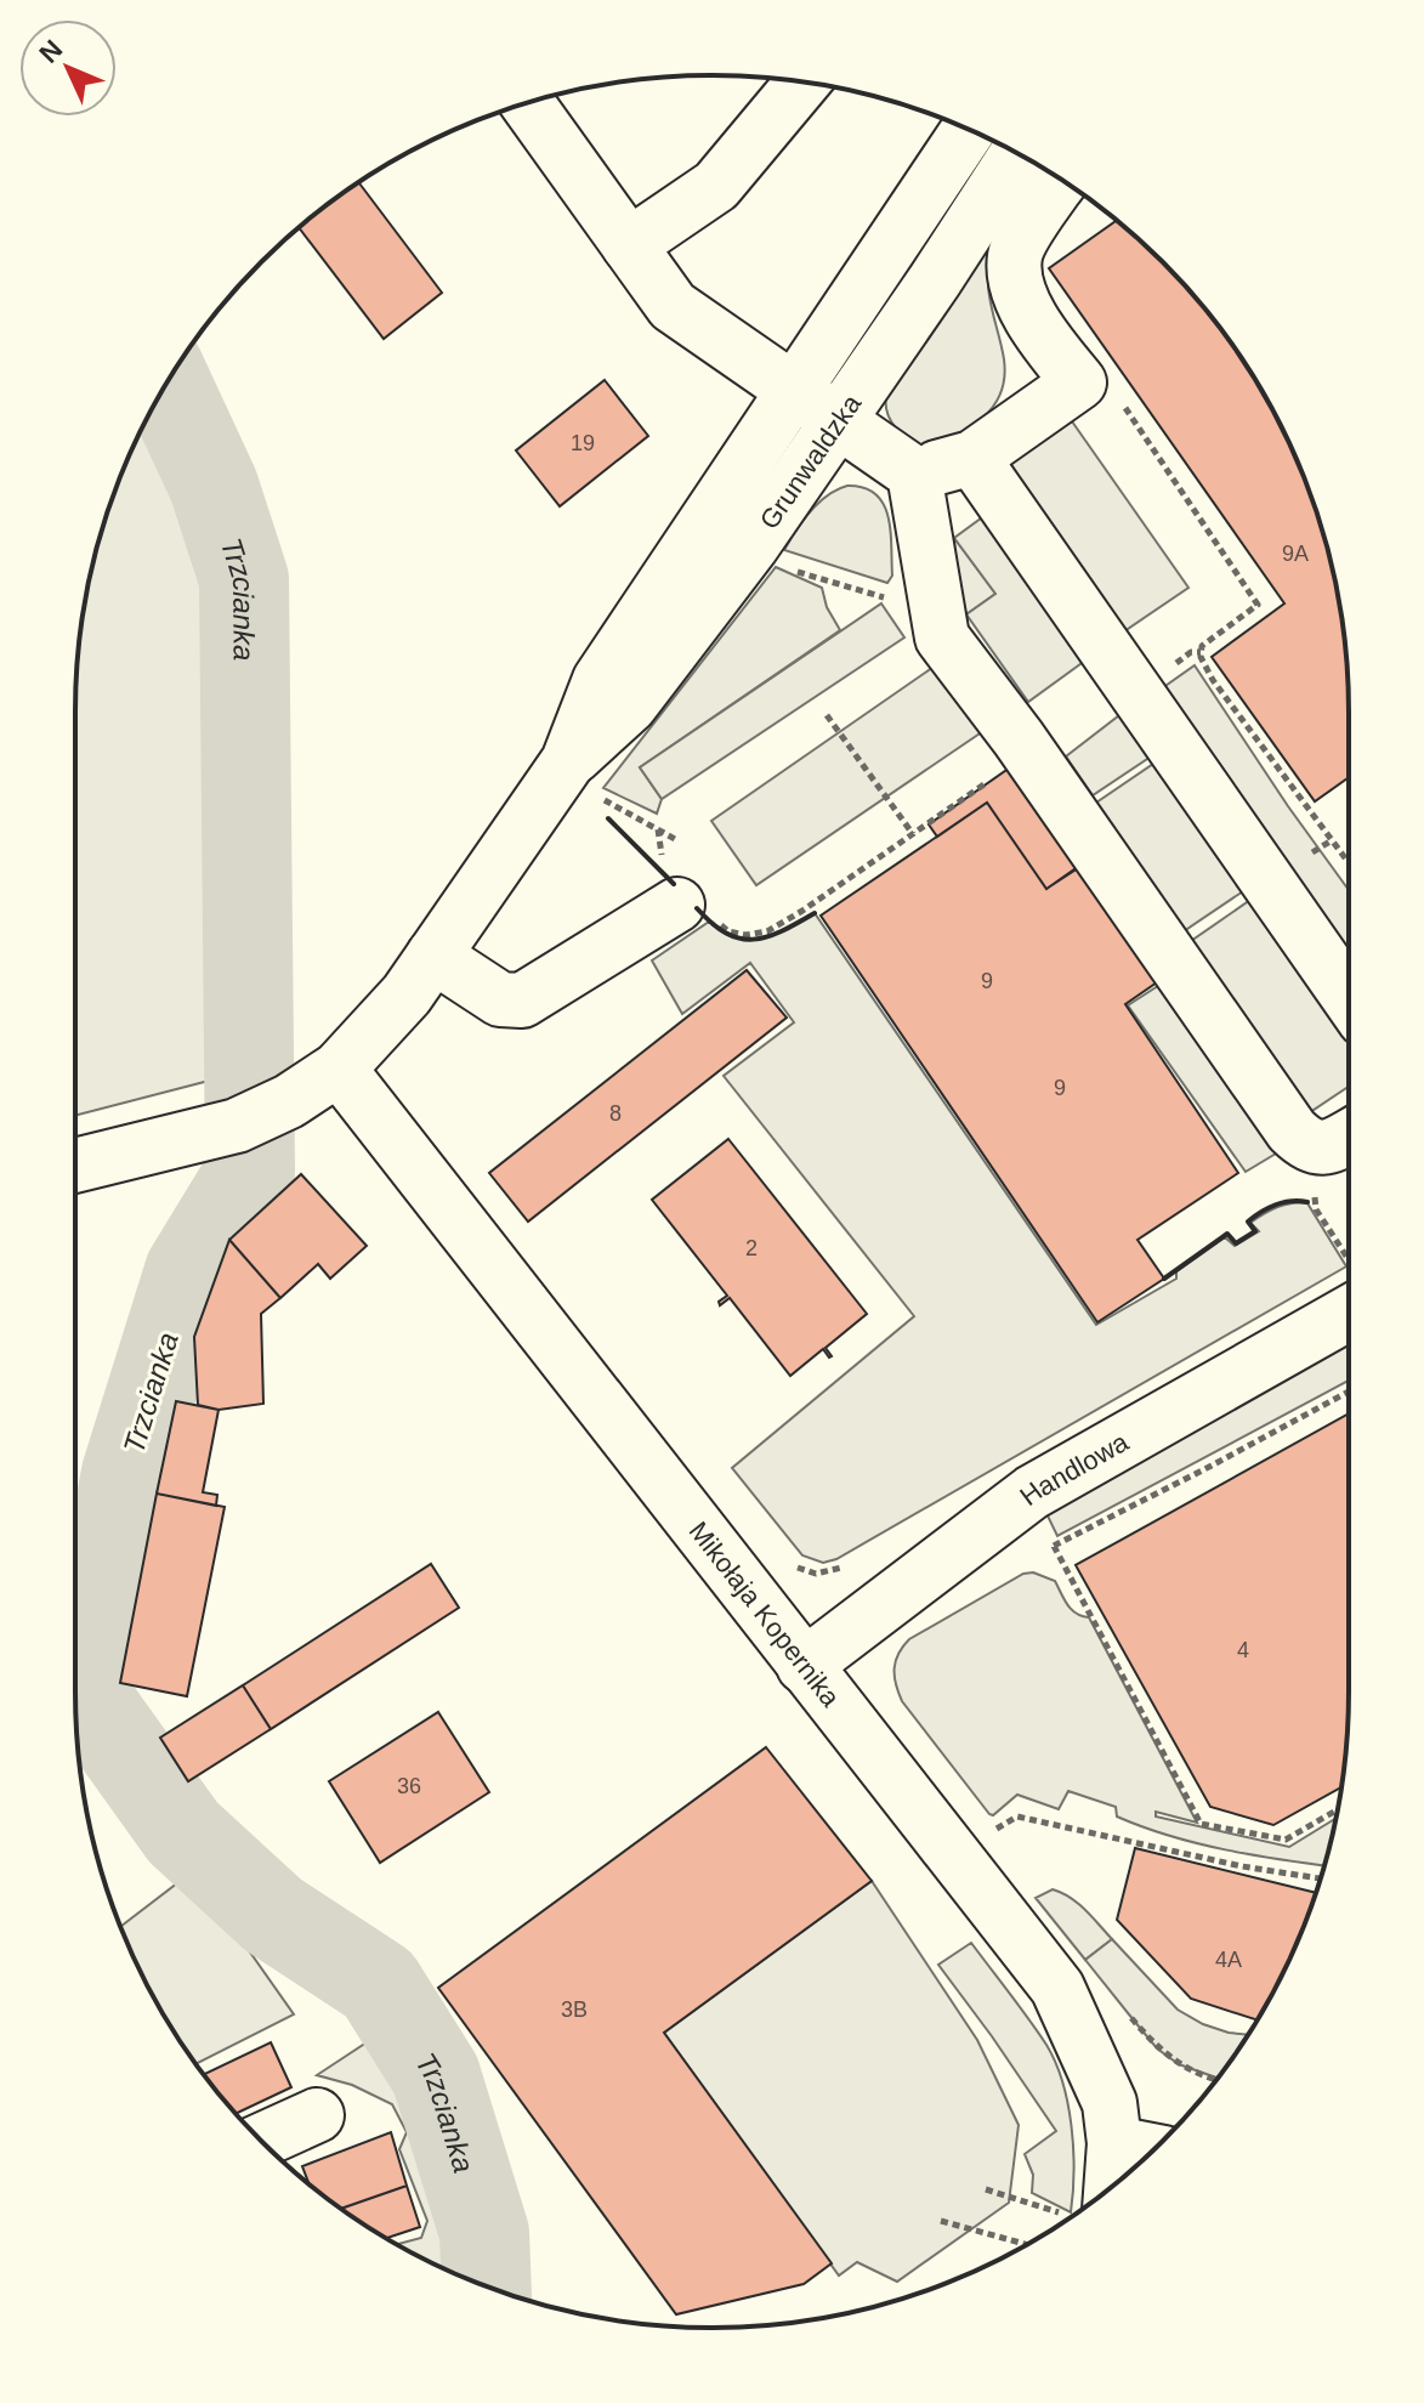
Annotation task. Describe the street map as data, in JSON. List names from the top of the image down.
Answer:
{
  "streets": {
    "street": ["Grunwaldzka", "Handlowa", "Mikołaja Kopernika"]
  },
  "crossings": [
    ["Grunwaldzka", "Mikołaja Kopernika"],
    ["Handlowa", "Mikołaja Kopernika"]
  ],
  "water": ["Trzcianka"],
  "house_numbers": [
    "19",
    "9A",
    "9",
    "9",
    "8",
    "2",
    "4",
    "36",
    "4A",
    "3B"
  ],
  "north": "top left"
}
